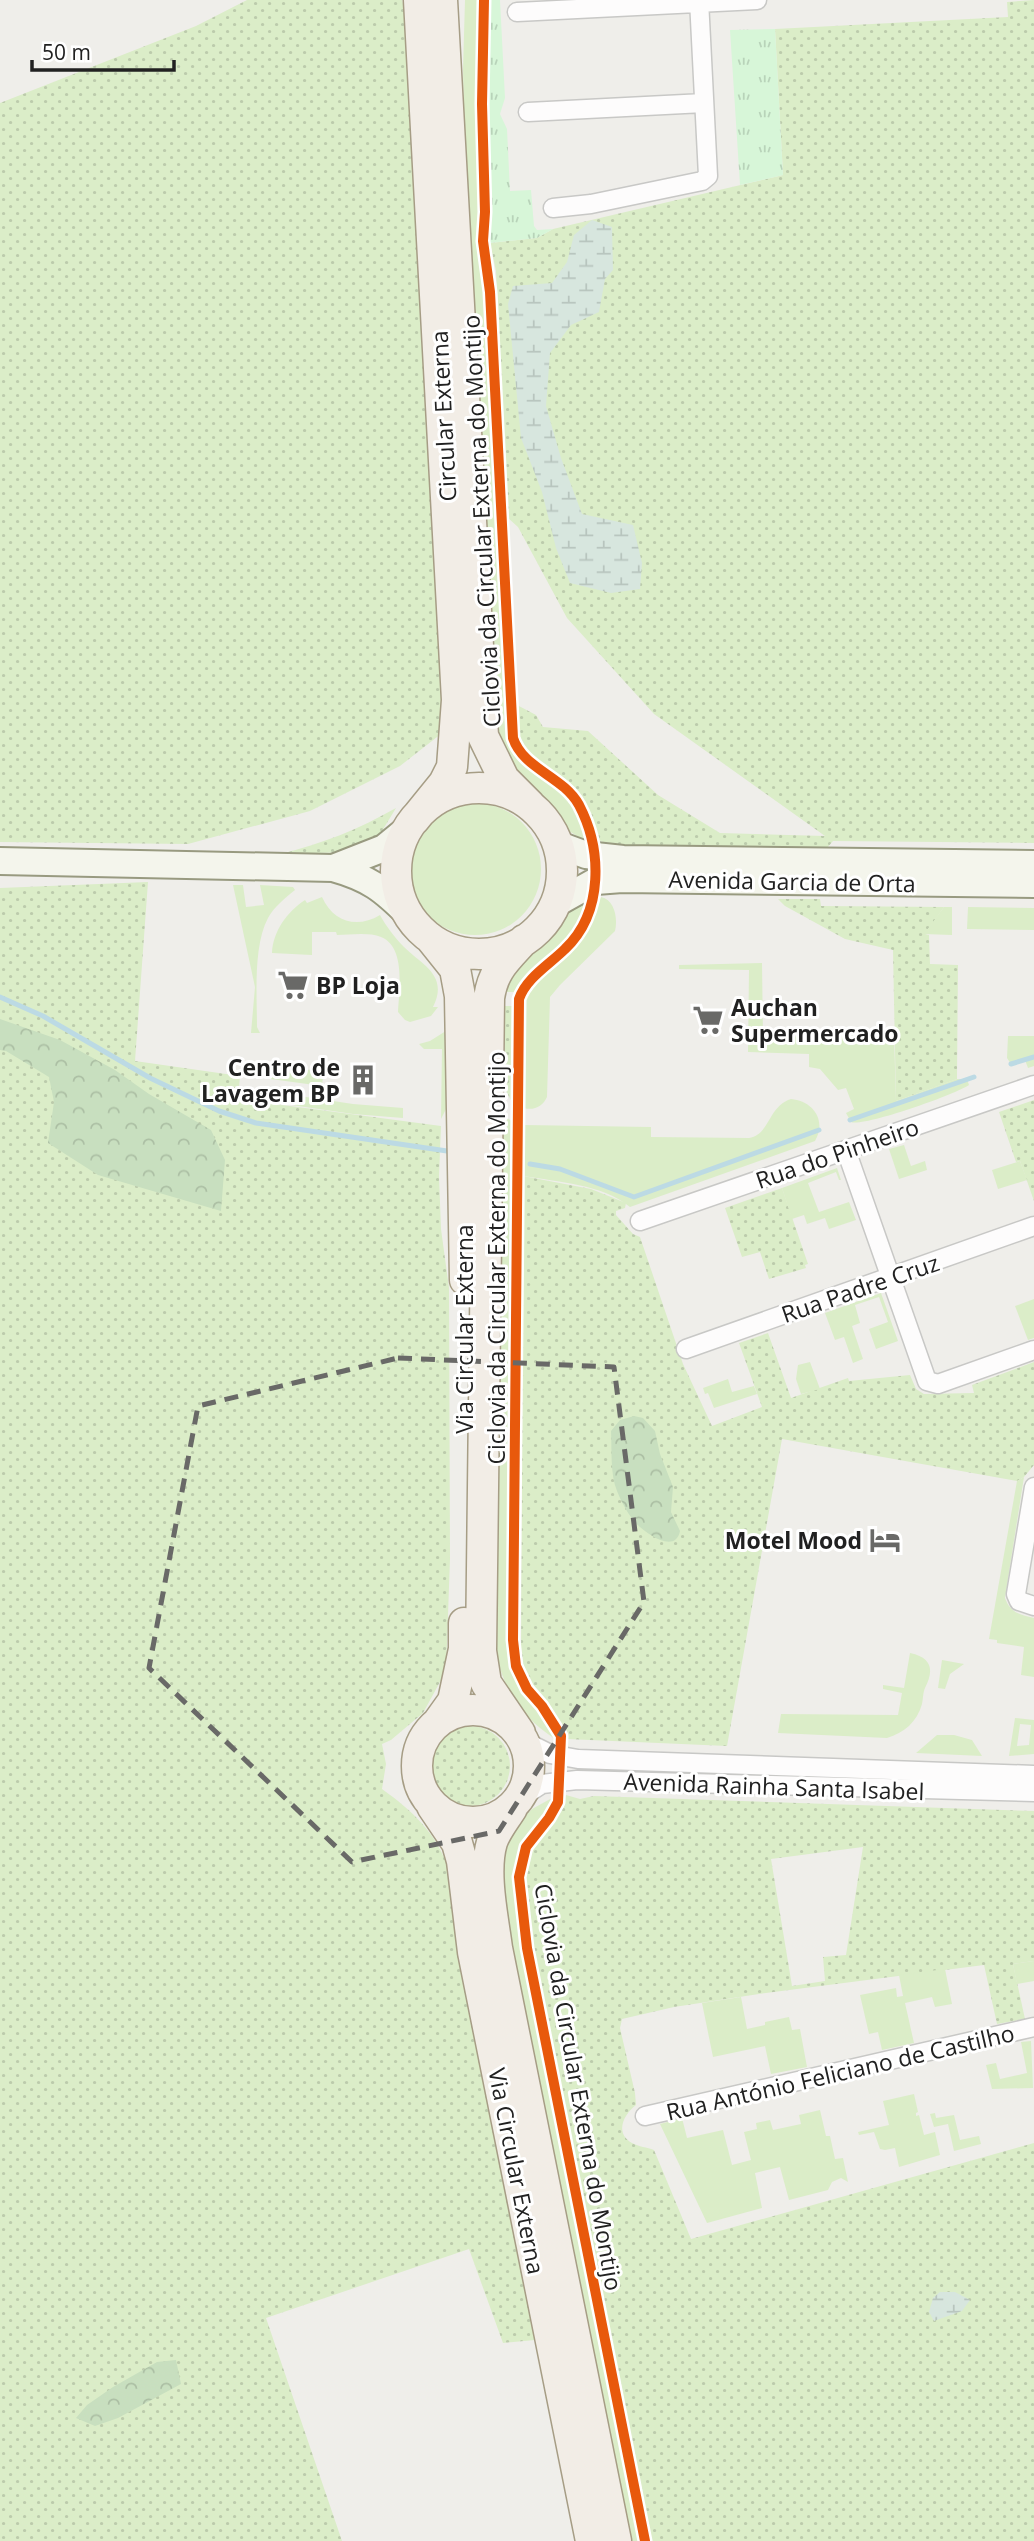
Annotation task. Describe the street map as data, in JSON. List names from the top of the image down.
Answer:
{
  "streets": {
    "main road": ["Circular Externa", "Avenida Garcia de Orta", "Via Circular Externa"],
    "street": [
      "Rua do Pinheiro",
      "Rua Padre Cruz",
      "Avenida Rainha Santa Isabel",
      "Rua António Feliciano de Castilho"
    ],
    "cycle path": ["Ciclovia da Circular Externa do Montijo"]
  },
  "crossings": [
    ["Circular Externa", "Avenida Garcia de Orta"],
    ["Circular Externa", "Via Circular Externa"],
    ["Avenida Garcia de Orta", "Via Circular Externa"],
    ["Via Circular Externa", "Avenida Rainha Santa Isabel"]
  ],
  "places": {
    "supermarket": ["BP Loja", "Auchan Supermercado"],
    "building": ["Centro de Lavagem BP"],
    "hotel": ["Motel Mood"]
  },
  "scale_bar": "50 m"
}
